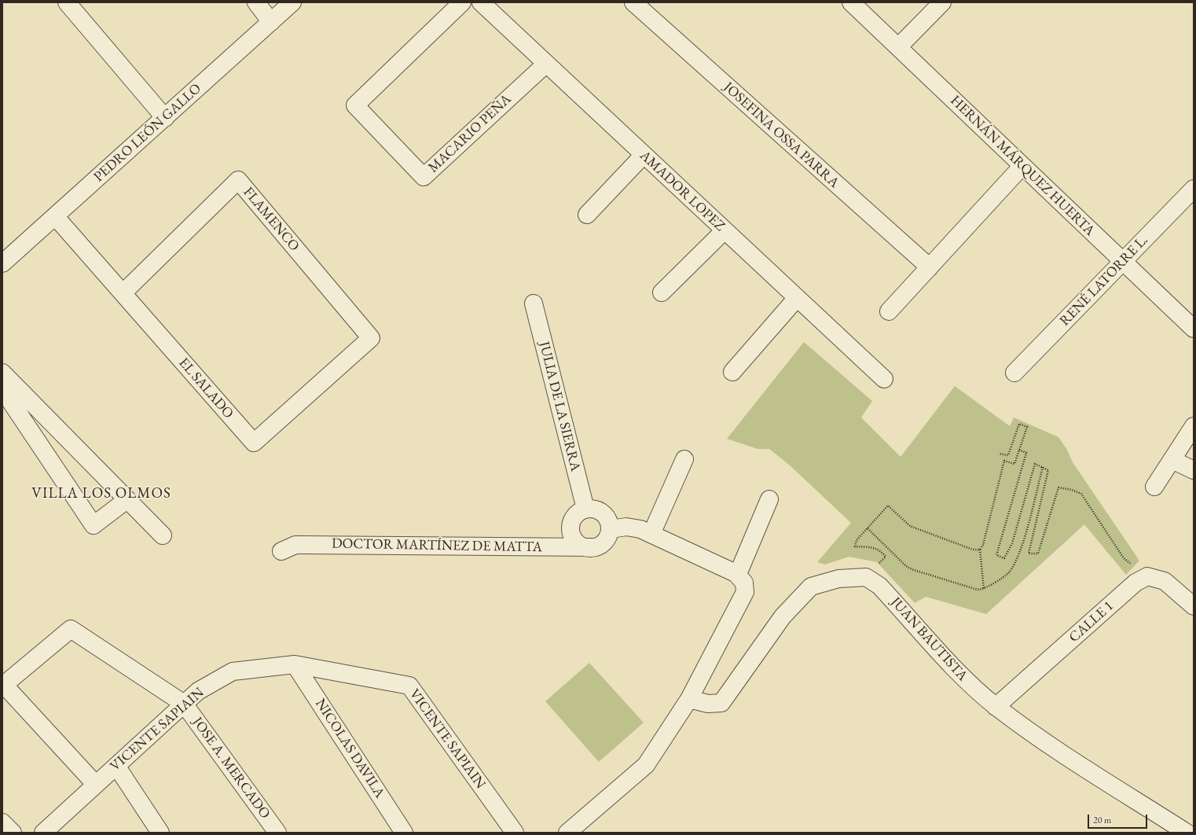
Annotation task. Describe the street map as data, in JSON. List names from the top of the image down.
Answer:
{
  "streets": {
    "street": [
      "PEDRO LEÓN GALLO",
      "MACARIO PEÑA",
      "JOSEFINA OSSA PARRA",
      "HERNÁN MÁRQUEZ HUERTA",
      "AMADOR LOPEZ",
      "FLAMENCO",
      "RENÉ LATORRE L.",
      "EL SALADO",
      "JULIA DE LA SIERRA",
      "DOCTOR MARTÍNEZ DE MATTA",
      "CALLE 1",
      "JUAN BAUTISTA",
      "VICENTE SAPIAIN",
      "NICOLAS DAVILA",
      "JOSE A. MERCADO"
    ]
  },
  "crossings": [
    ["PEDRO LEÓN GALLO", "EL SALADO"],
    ["MACARIO PEÑA", "AMADOR LOPEZ"],
    ["HERNÁN MÁRQUEZ HUERTA", "RENÉ LATORRE L."],
    ["FLAMENCO", "EL SALADO"],
    ["JULIA DE LA SIERRA", "DOCTOR MARTÍNEZ DE MATTA"],
    ["CALLE 1", "JUAN BAUTISTA"],
    ["VICENTE SAPIAIN", "NICOLAS DAVILA"],
    ["VICENTE SAPIAIN", "JOSE A. MERCADO"]
  ],
  "districts": ["VILLA LOS OLMOS"],
  "scale_bar": "20 m"
}
